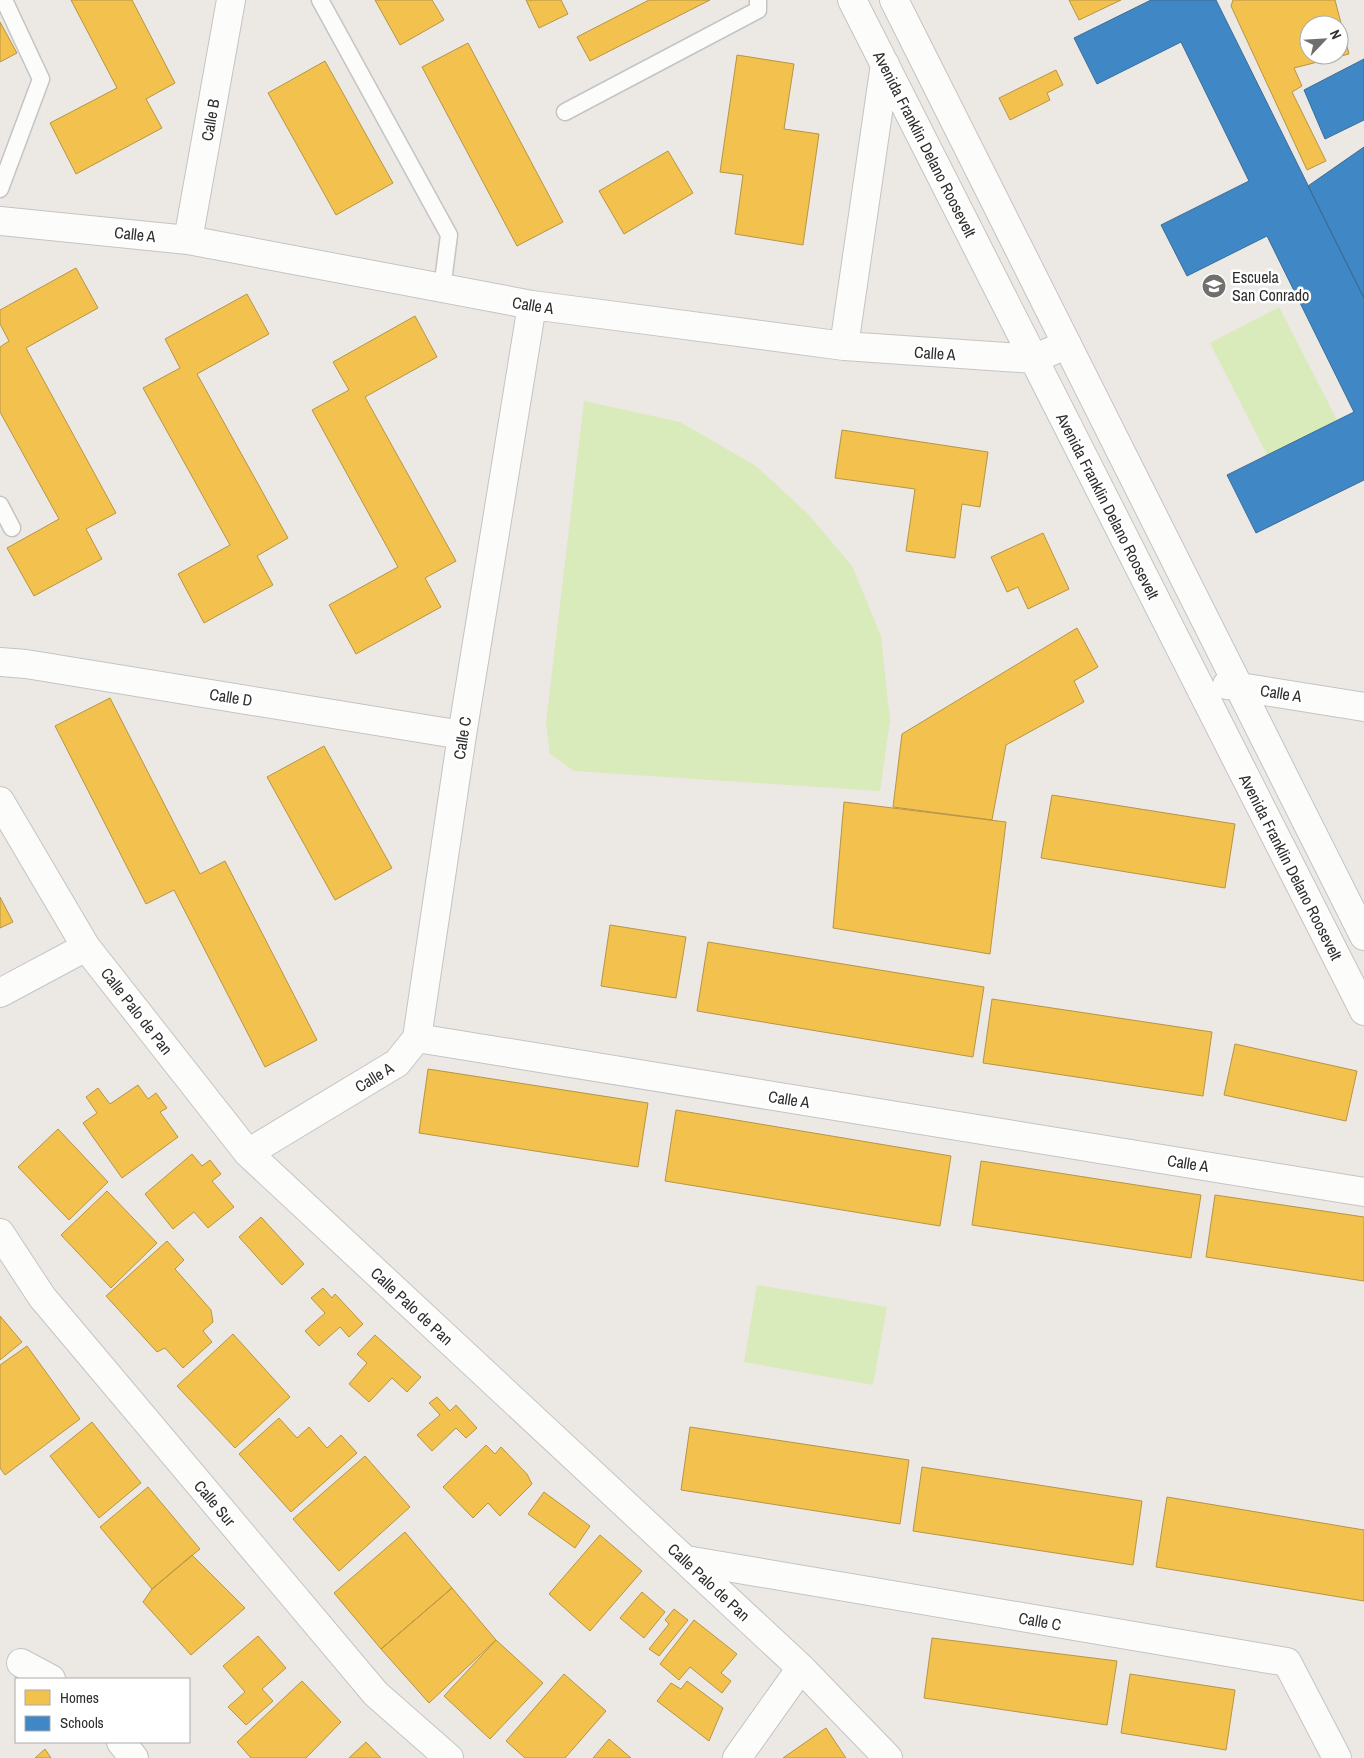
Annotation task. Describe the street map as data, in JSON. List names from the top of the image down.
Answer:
{
  "streets": {
    "street": [
      "Calle B",
      "Avenida Franklin Delano Roosevelt",
      "Calle A",
      "Calle D",
      "Calle C",
      "Calle Palo de Pan",
      "Calle Sur"
    ]
  },
  "crossings": [
    ["Calle B", "Calle A"],
    ["Avenida Franklin Delano Roosevelt", "Calle A"],
    ["Calle A", "Calle C"],
    ["Calle A", "Calle Palo de Pan"],
    ["Calle D", "Calle C"],
    ["Calle C", "Calle Palo de Pan"]
  ],
  "places": {
    "school or university": ["Escuela San Conrado"]
  },
  "legend": ["Homes", "Schools"],
  "north": "top right"
}
